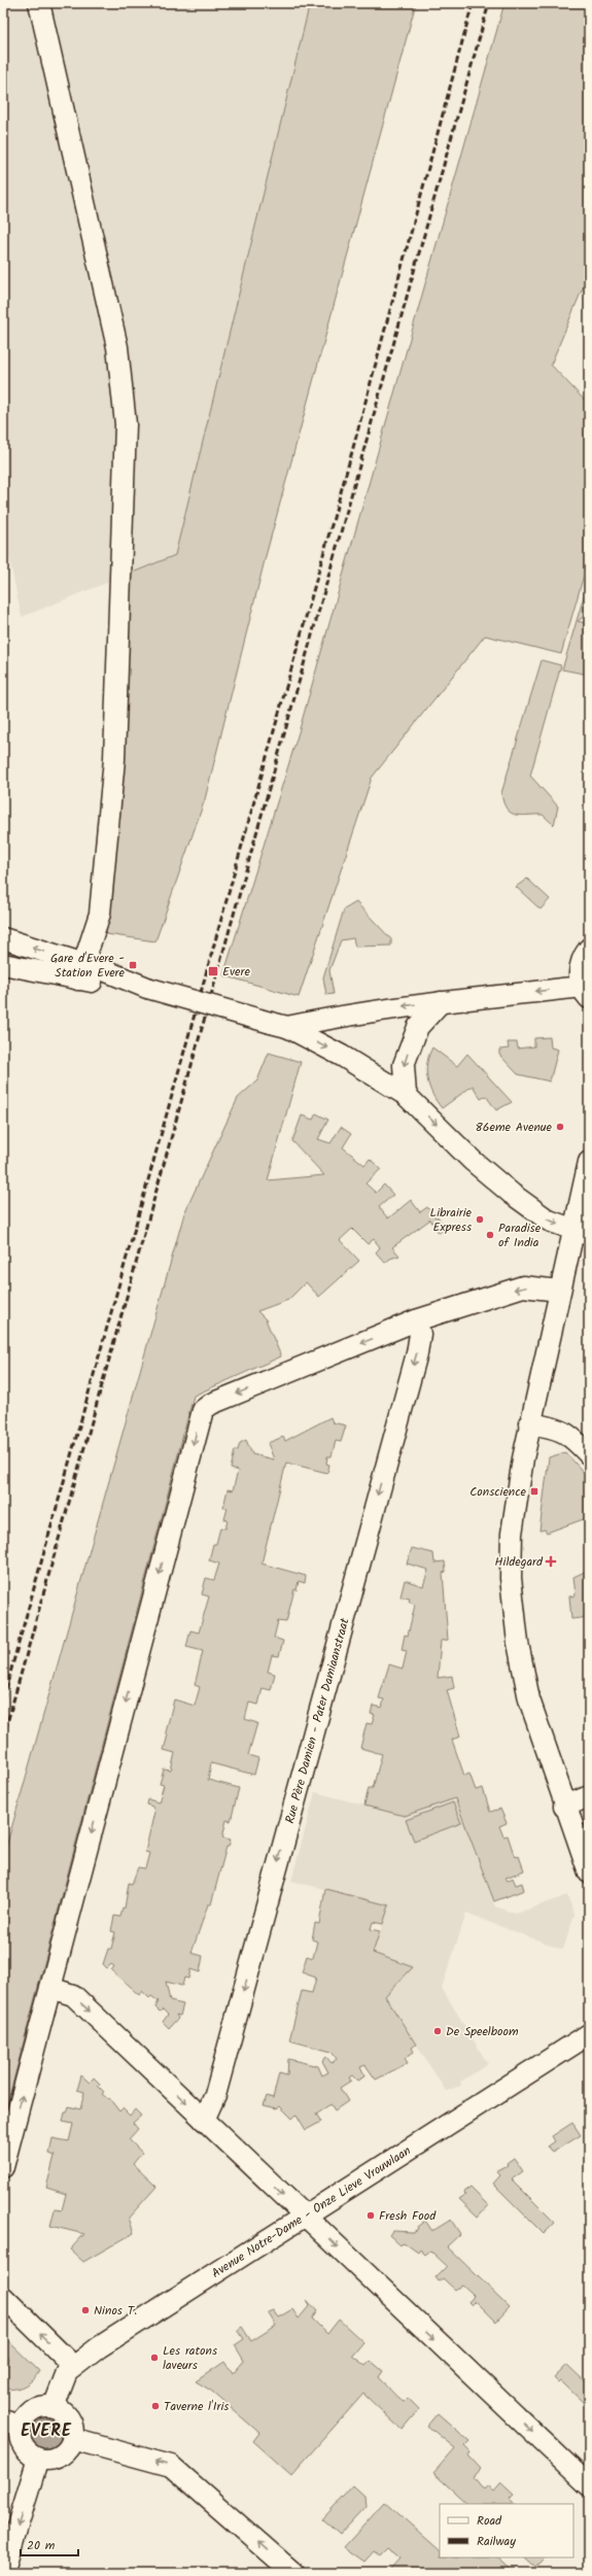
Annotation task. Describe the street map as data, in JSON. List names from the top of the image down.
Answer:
{
  "streets": {
    "street": ["Rue Père Damien - Pater Damiaanstraat", "Avenue Notre-Dame - Onze Lieve Vrouwlaan"]
  },
  "districts": ["EVERE"],
  "places": {
    "transit": ["Gare d'Evere - Station Evere", "Evere", "Conscience"],
    "other": [
      "86eme Avenue",
      "Librairie Express",
      "Paradise of India",
      "De Speelboom",
      "Fresh Food",
      "Ninos T.",
      "Les ratons laveurs",
      "Taverne l'Iris"
    ],
    "health": ["Hildegard"]
  },
  "legend": ["Road", "Railway"],
  "scale_bar": "20 m"
}
